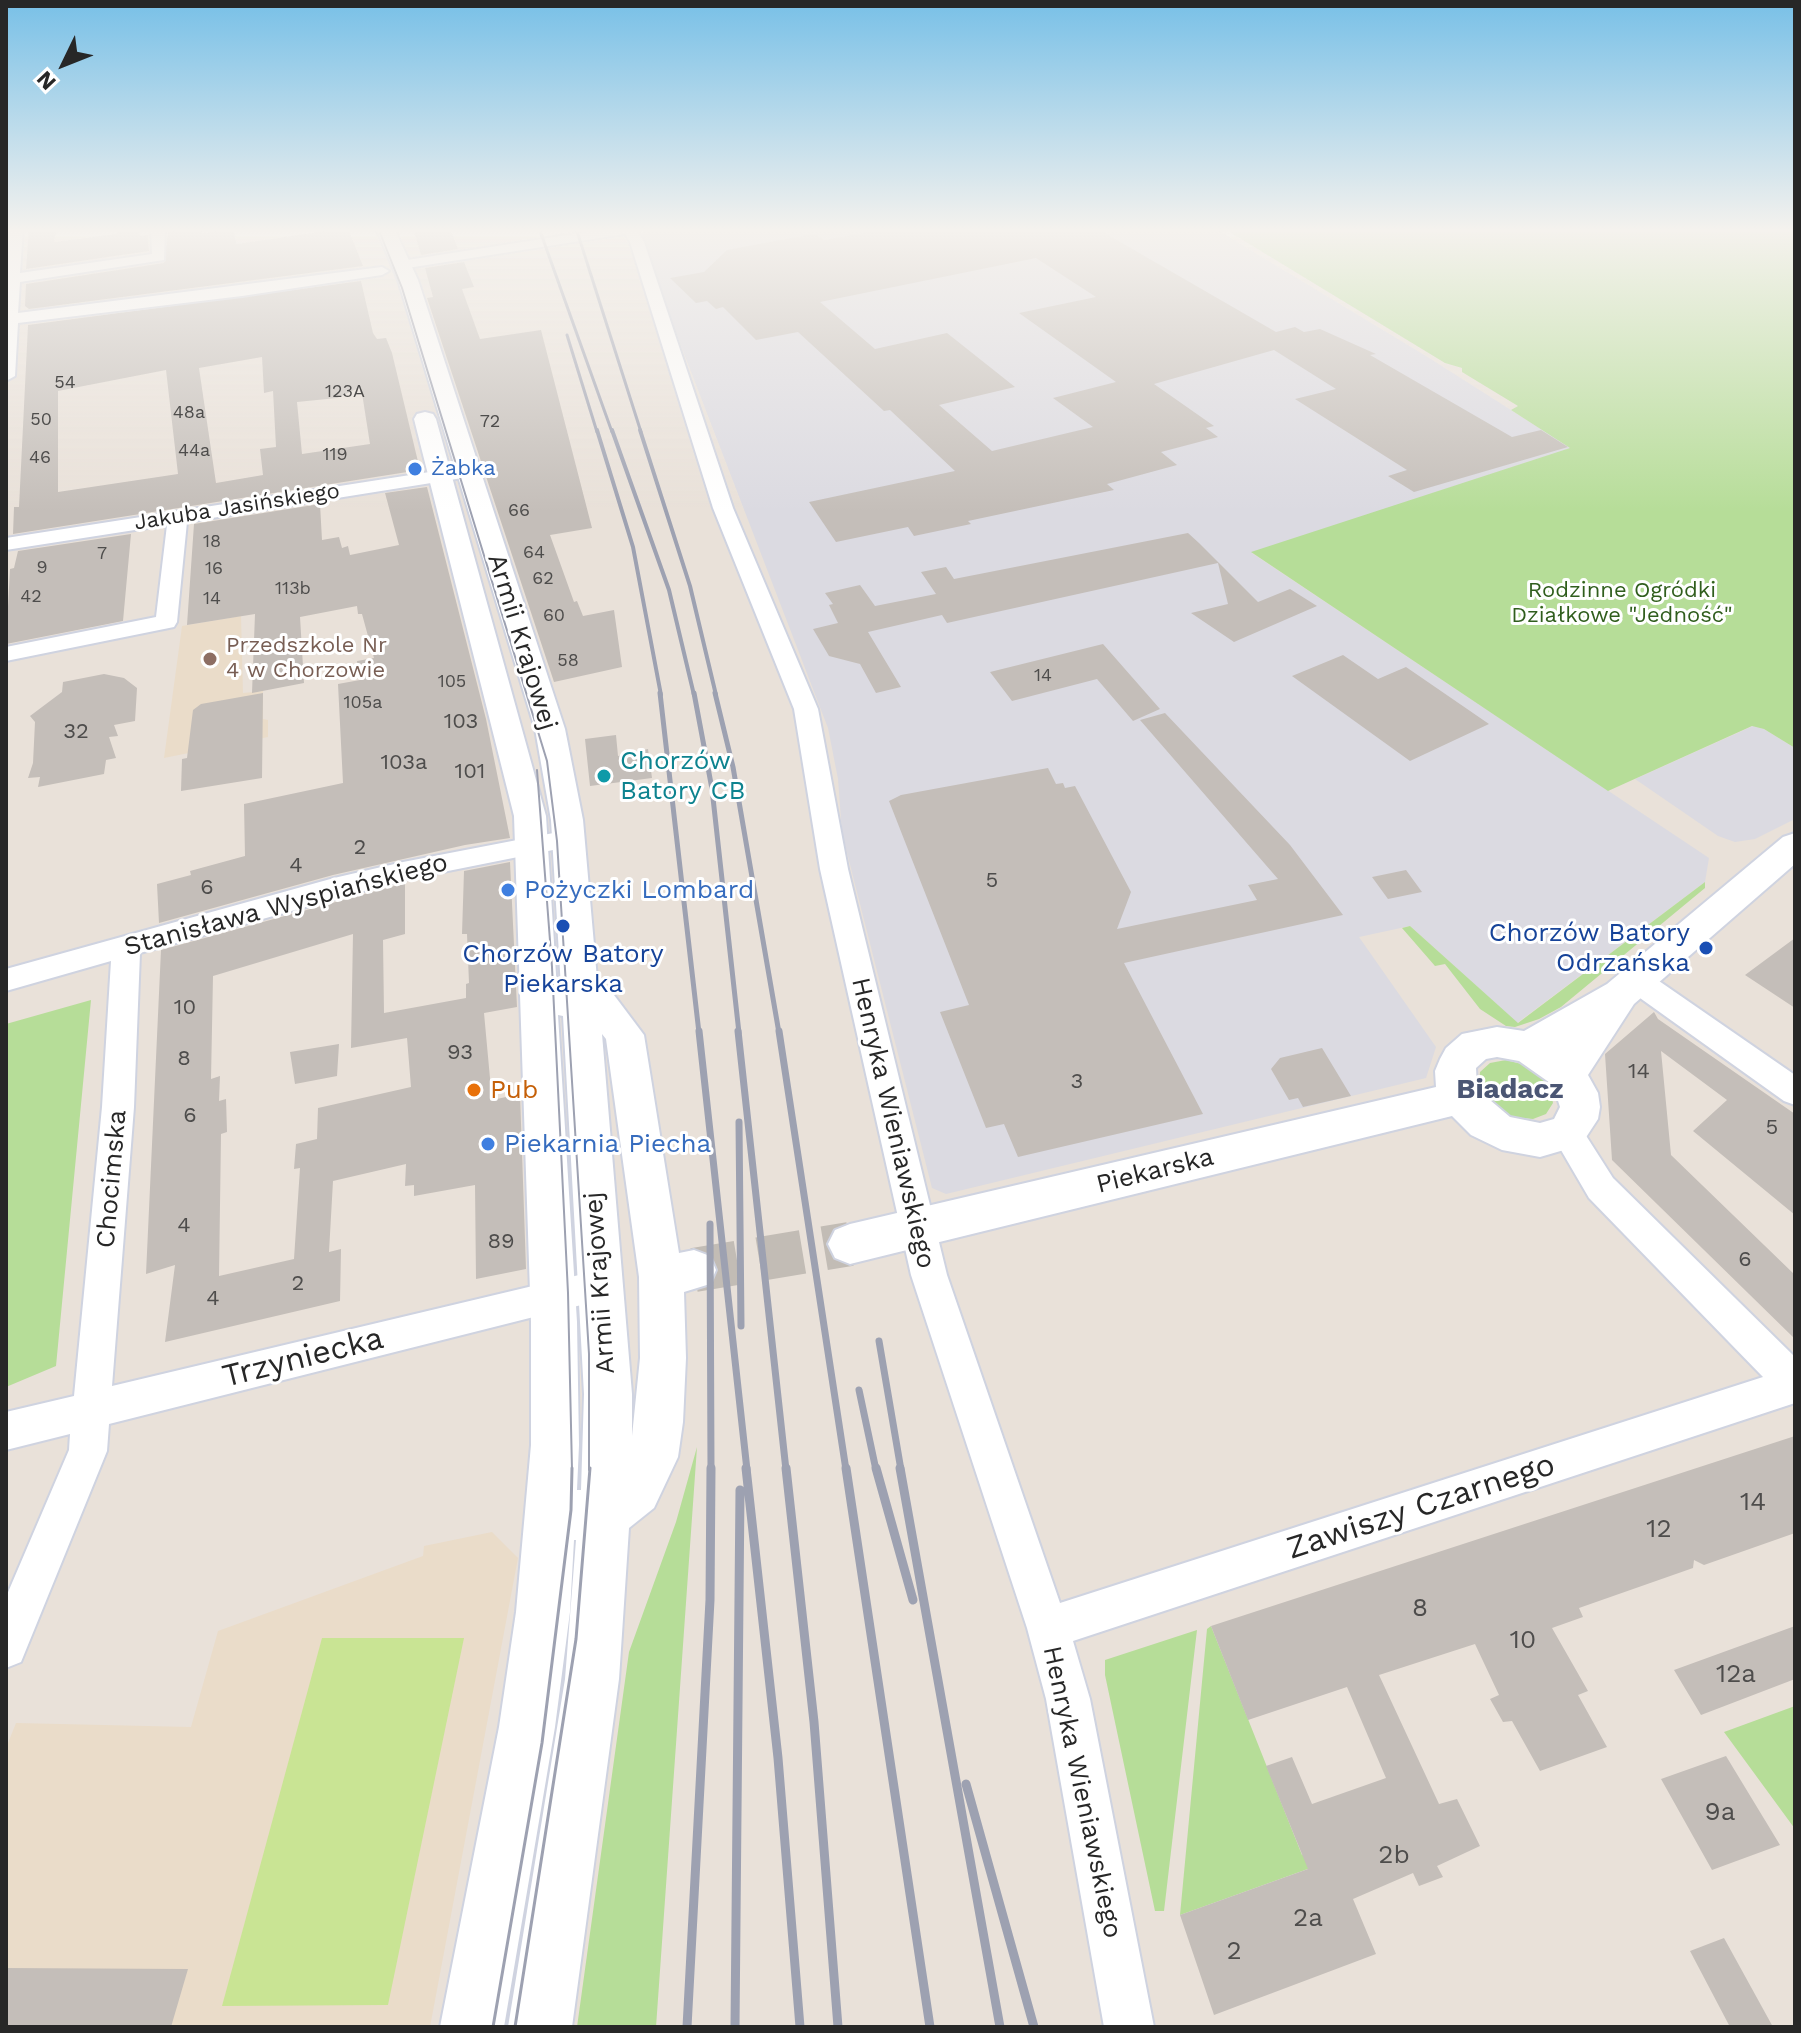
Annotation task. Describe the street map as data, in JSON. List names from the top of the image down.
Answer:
{
  "streets": {
    "street": [
      "Jakuba Jasińskiego",
      "Armii Krajowej",
      "Stanisława Wyspiańskiego",
      "Henryka Wieniawskiego",
      "Piekarska",
      "Chocimska",
      "Trzyniecka",
      "Zawiszy Czarnego"
    ]
  },
  "crossings": [
    ["Jakuba Jasińskiego", "Armii Krajowej"],
    ["Armii Krajowej", "Stanisława Wyspiańskiego"],
    ["Armii Krajowej", "Trzyniecka"],
    ["Stanisława Wyspiańskiego", "Chocimska"],
    ["Henryka Wieniawskiego", "Piekarska"],
    ["Henryka Wieniawskiego", "Zawiszy Czarnego"],
    ["Chocimska", "Trzyniecka"]
  ],
  "districts": ["Biadacz"],
  "parks": ["Rodzinne Ogródki Działkowe \"Jedność\""],
  "places": [
    "Żabka",
    "Przedszkole Nr 4 w Chorzowie",
    "Chorzów Batory CB",
    "Pożyczki Lombard",
    "Chorzów Batory Piekarska",
    "Chorzów Batory Odrzańska",
    "Pub",
    "Piekarnia Piecha"
  ],
  "house_numbers": [
    "54",
    "123A",
    "48a",
    "50",
    "72",
    "44a",
    "119",
    "46",
    "66",
    "18",
    "64",
    "7",
    "9",
    "16",
    "62",
    "113b",
    "42",
    "14",
    "60",
    "58",
    "14",
    "105",
    "105a",
    "103",
    "32",
    "103a",
    "101",
    "2",
    "4",
    "5",
    "6",
    "10",
    "93",
    "8",
    "14",
    "3",
    "6",
    "5",
    "4",
    "89",
    "6",
    "2",
    "4",
    "14",
    "12",
    "8",
    "10",
    "12a",
    "9a",
    "2b",
    "2a",
    "2"
  ],
  "north": "bottom left"
}
